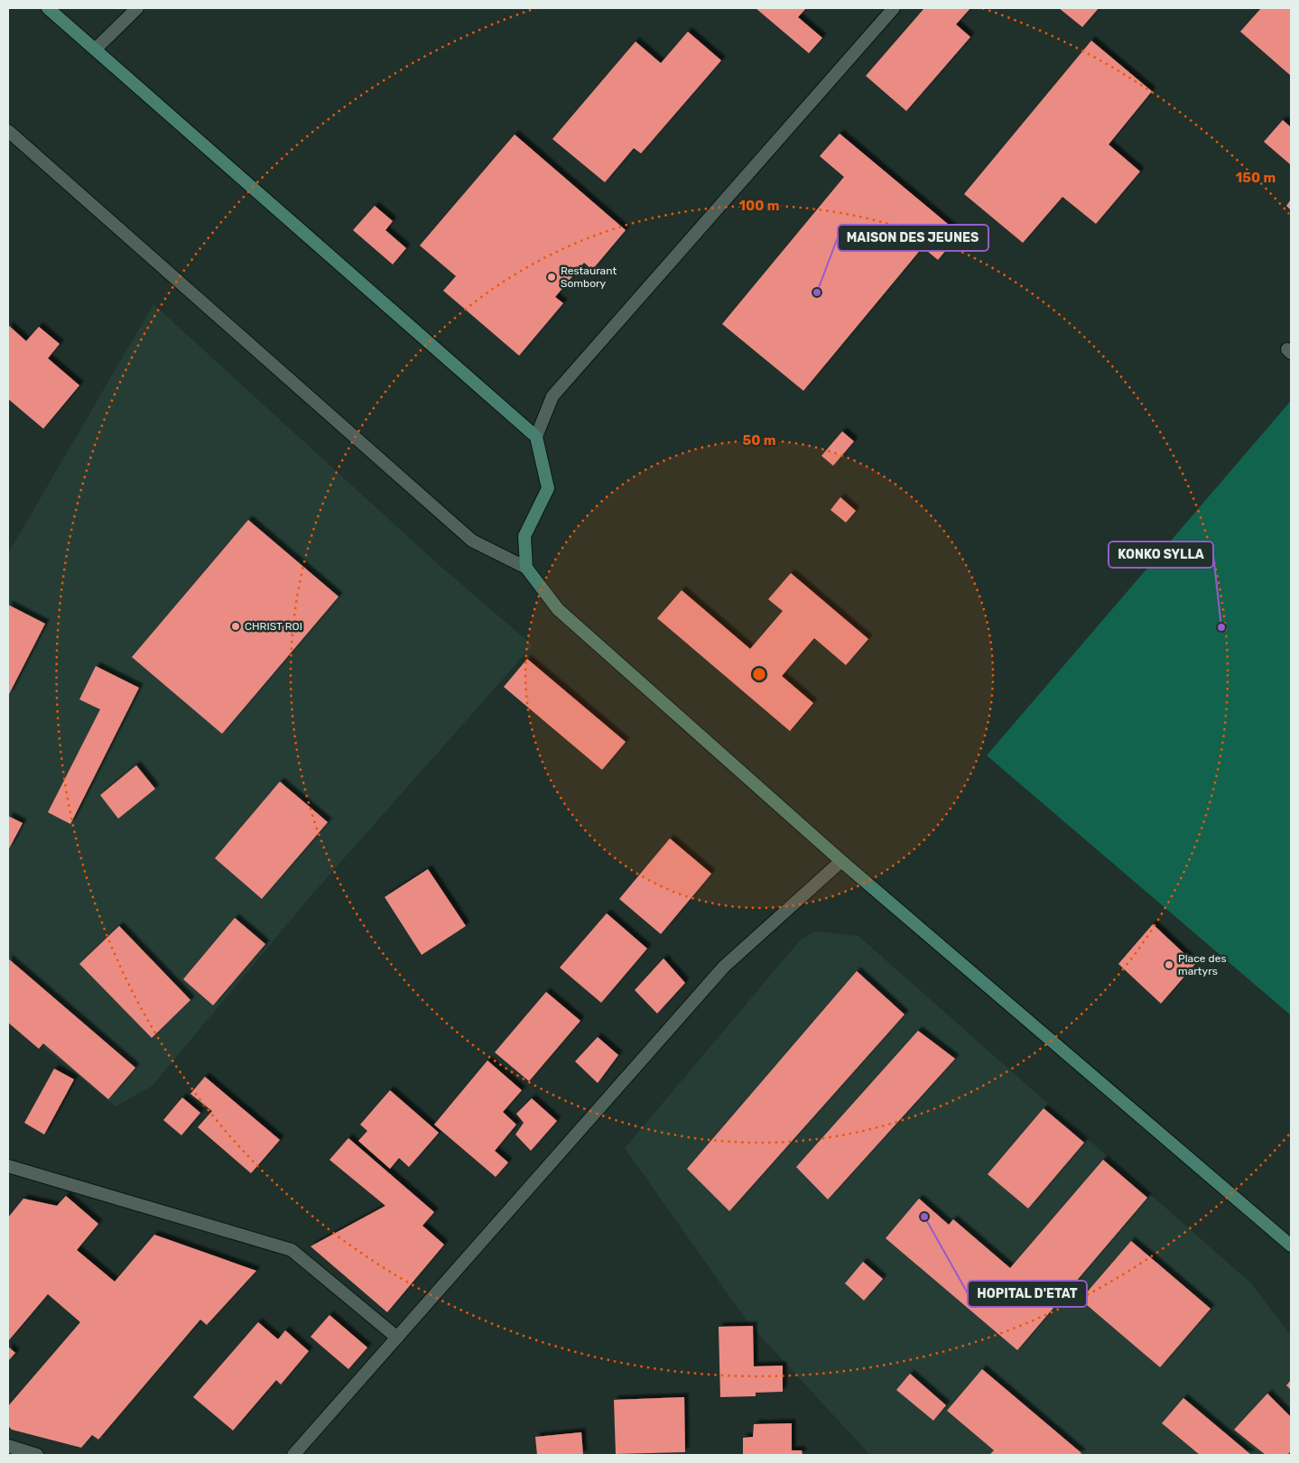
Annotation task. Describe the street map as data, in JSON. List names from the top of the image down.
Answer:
{
  "places": [
    "Restaurant Sombory",
    "MAISON DES JEUNES",
    "CHRIST ROI",
    "KONKO SYLLA",
    "Place des martyrs",
    "HOPITAL D'ETAT"
  ],
  "rings": ["150 m", "100 m", "50 m"]
}
